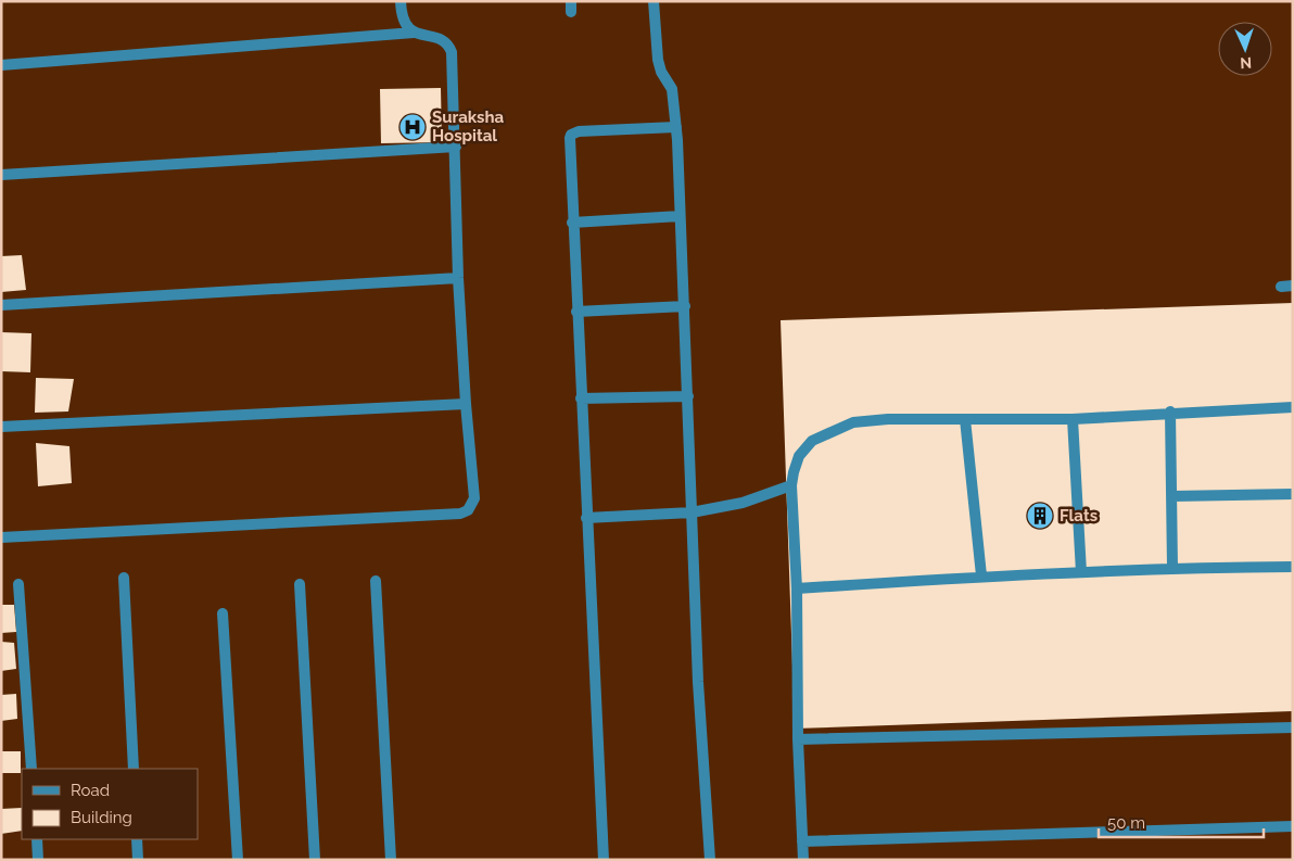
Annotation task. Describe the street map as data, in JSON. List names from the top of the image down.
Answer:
{
  "places": {
    "hospital": ["Suraksha Hospital"],
    "building": ["Flats"]
  },
  "legend": ["Road", "Building"],
  "scale_bar": "50 m",
  "north": "bottom"
}
